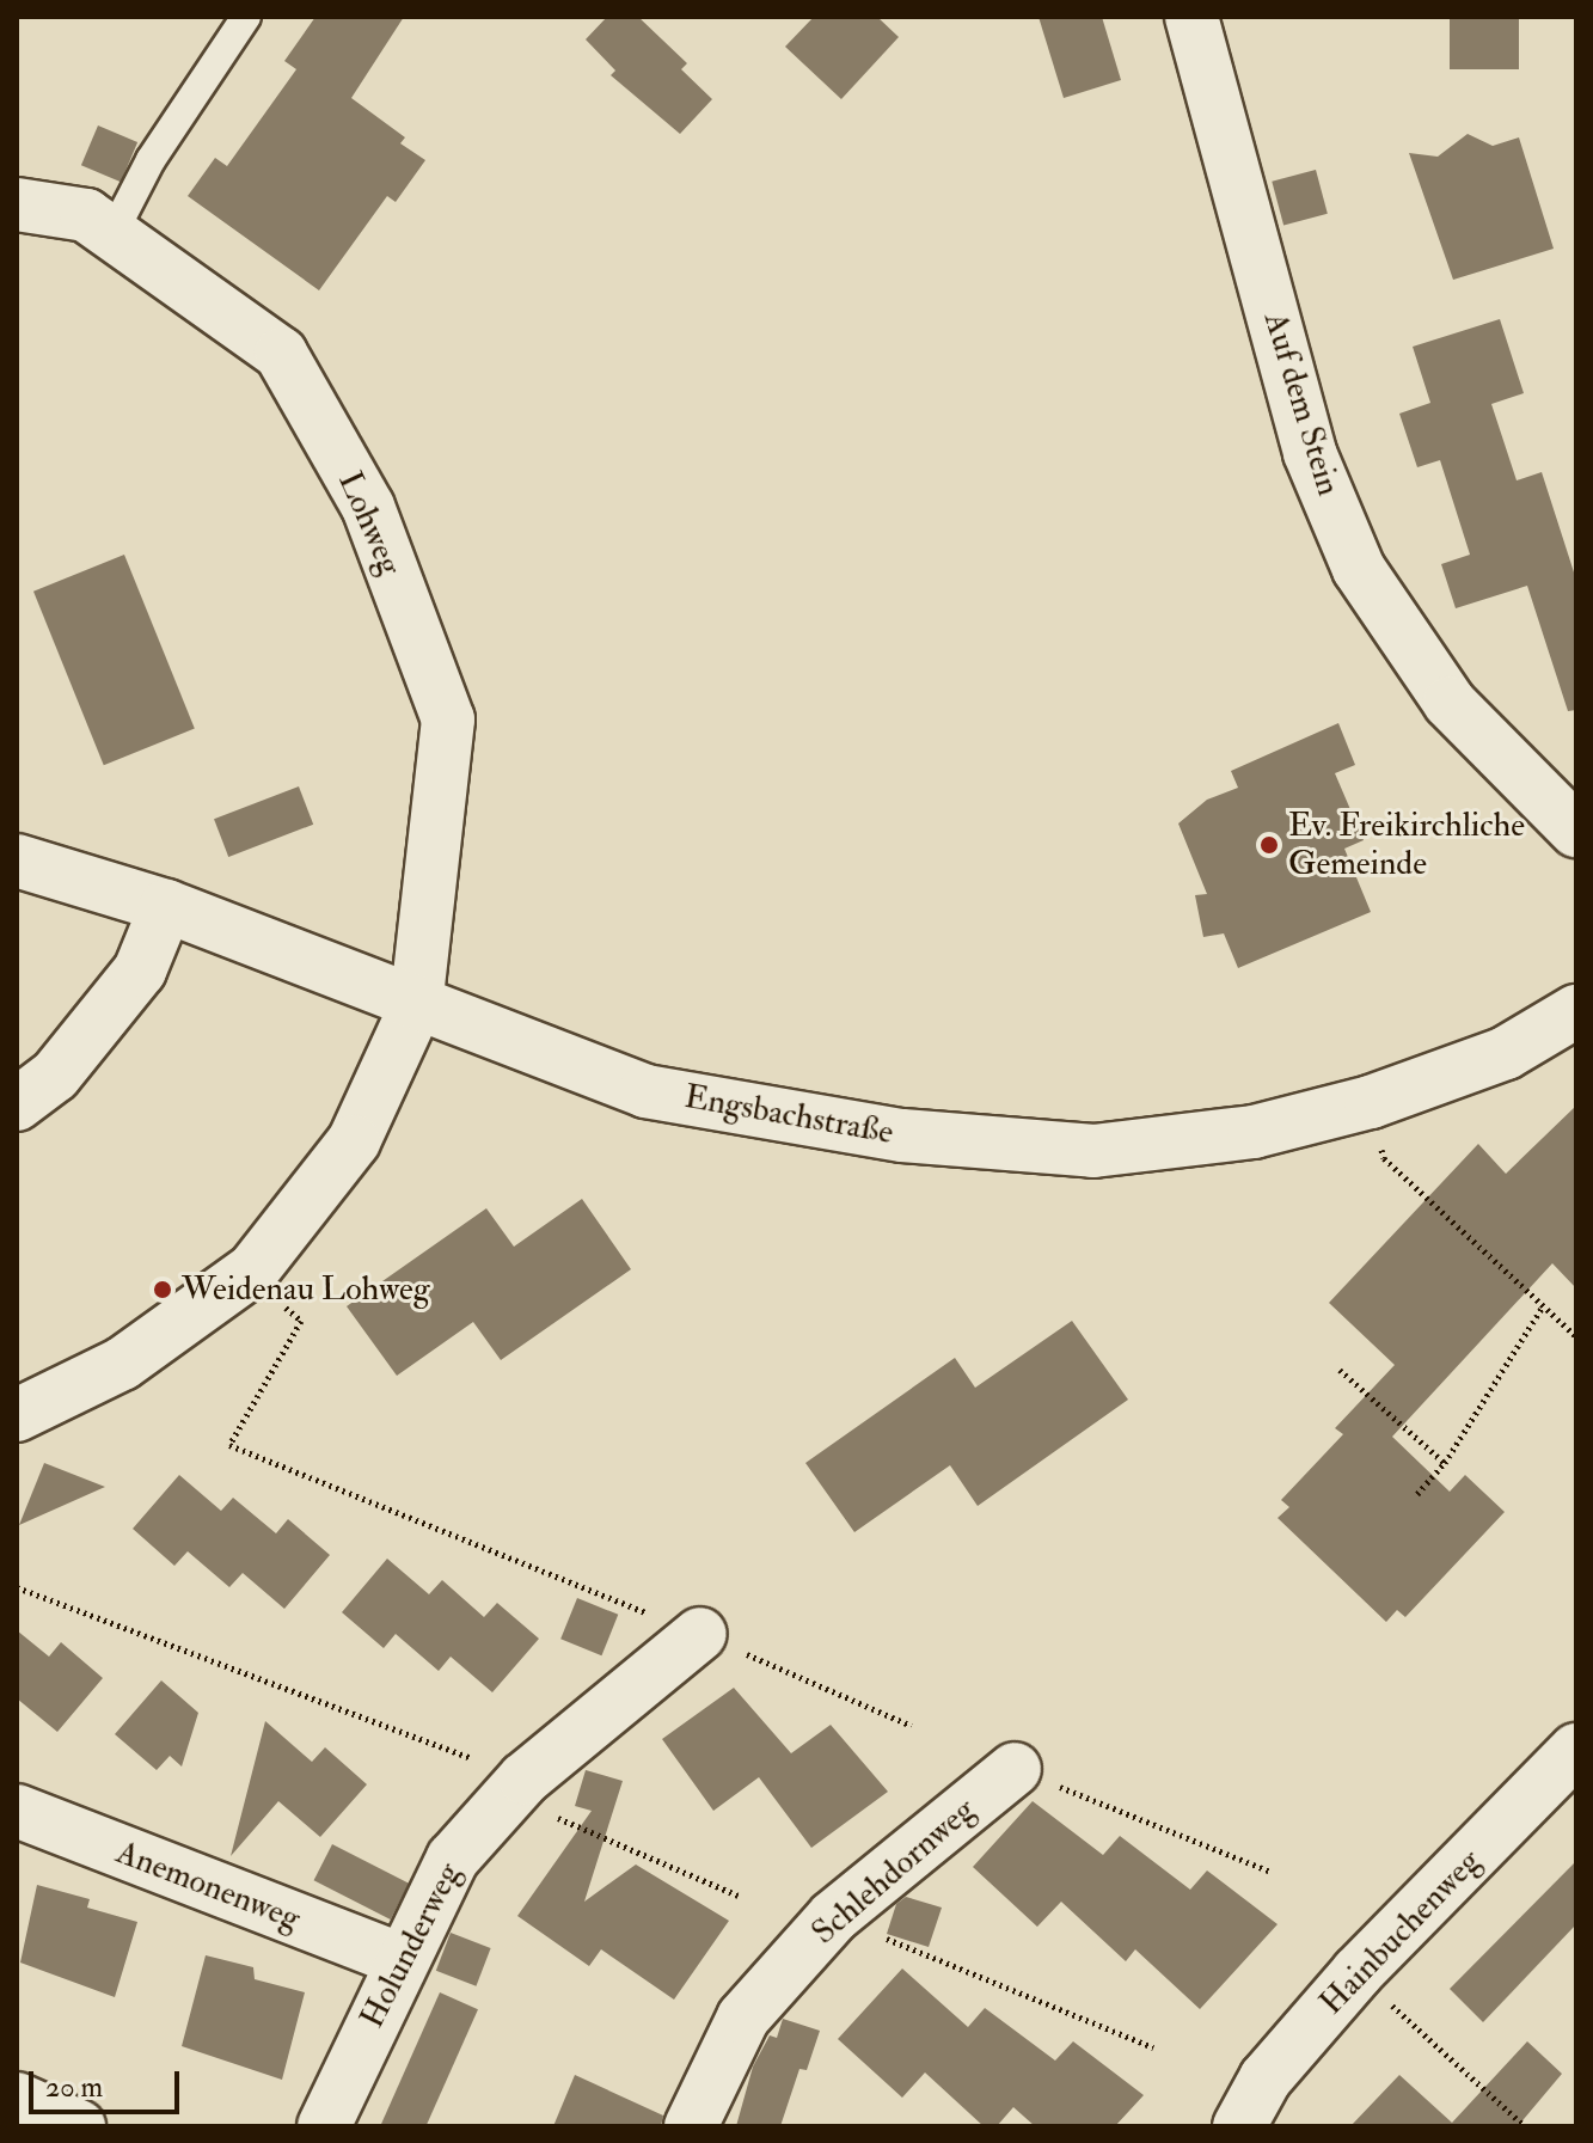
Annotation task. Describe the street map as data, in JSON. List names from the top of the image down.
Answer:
{
  "streets": {
    "street": [
      "Auf dem Stein",
      "Lohweg",
      "Engsbachstraße",
      "Schlehdornweg",
      "Anemonenweg",
      "Hainbuchenweg",
      "Holunderweg"
    ]
  },
  "crossings": [
    ["Lohweg", "Engsbachstraße"],
    ["Anemonenweg", "Holunderweg"]
  ],
  "places": ["Ev. Freikirchliche Gemeinde", "Weidenau Lohweg"],
  "scale_bar": "20 m"
}
